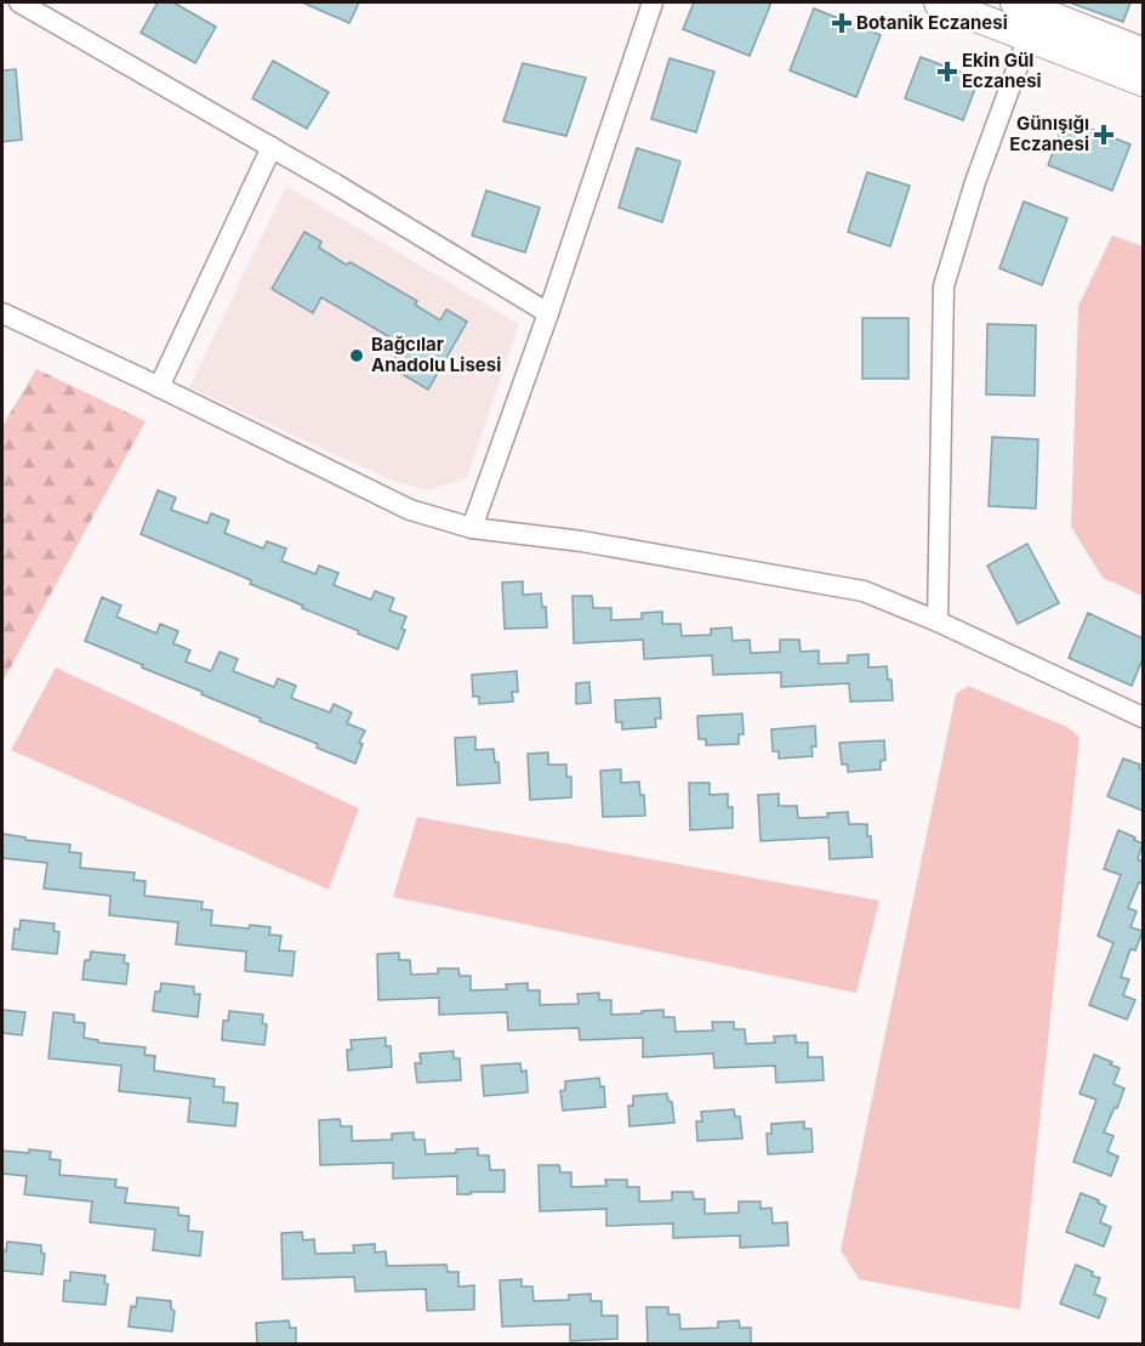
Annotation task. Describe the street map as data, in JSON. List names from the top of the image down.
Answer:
{
  "places": {
    "health": ["Botanik Eczanesi", "Ekin Gül Eczanesi", "Günışığı Eczanesi"],
    "other": ["Bağcılar Anadolu Lisesi"]
  }
}
